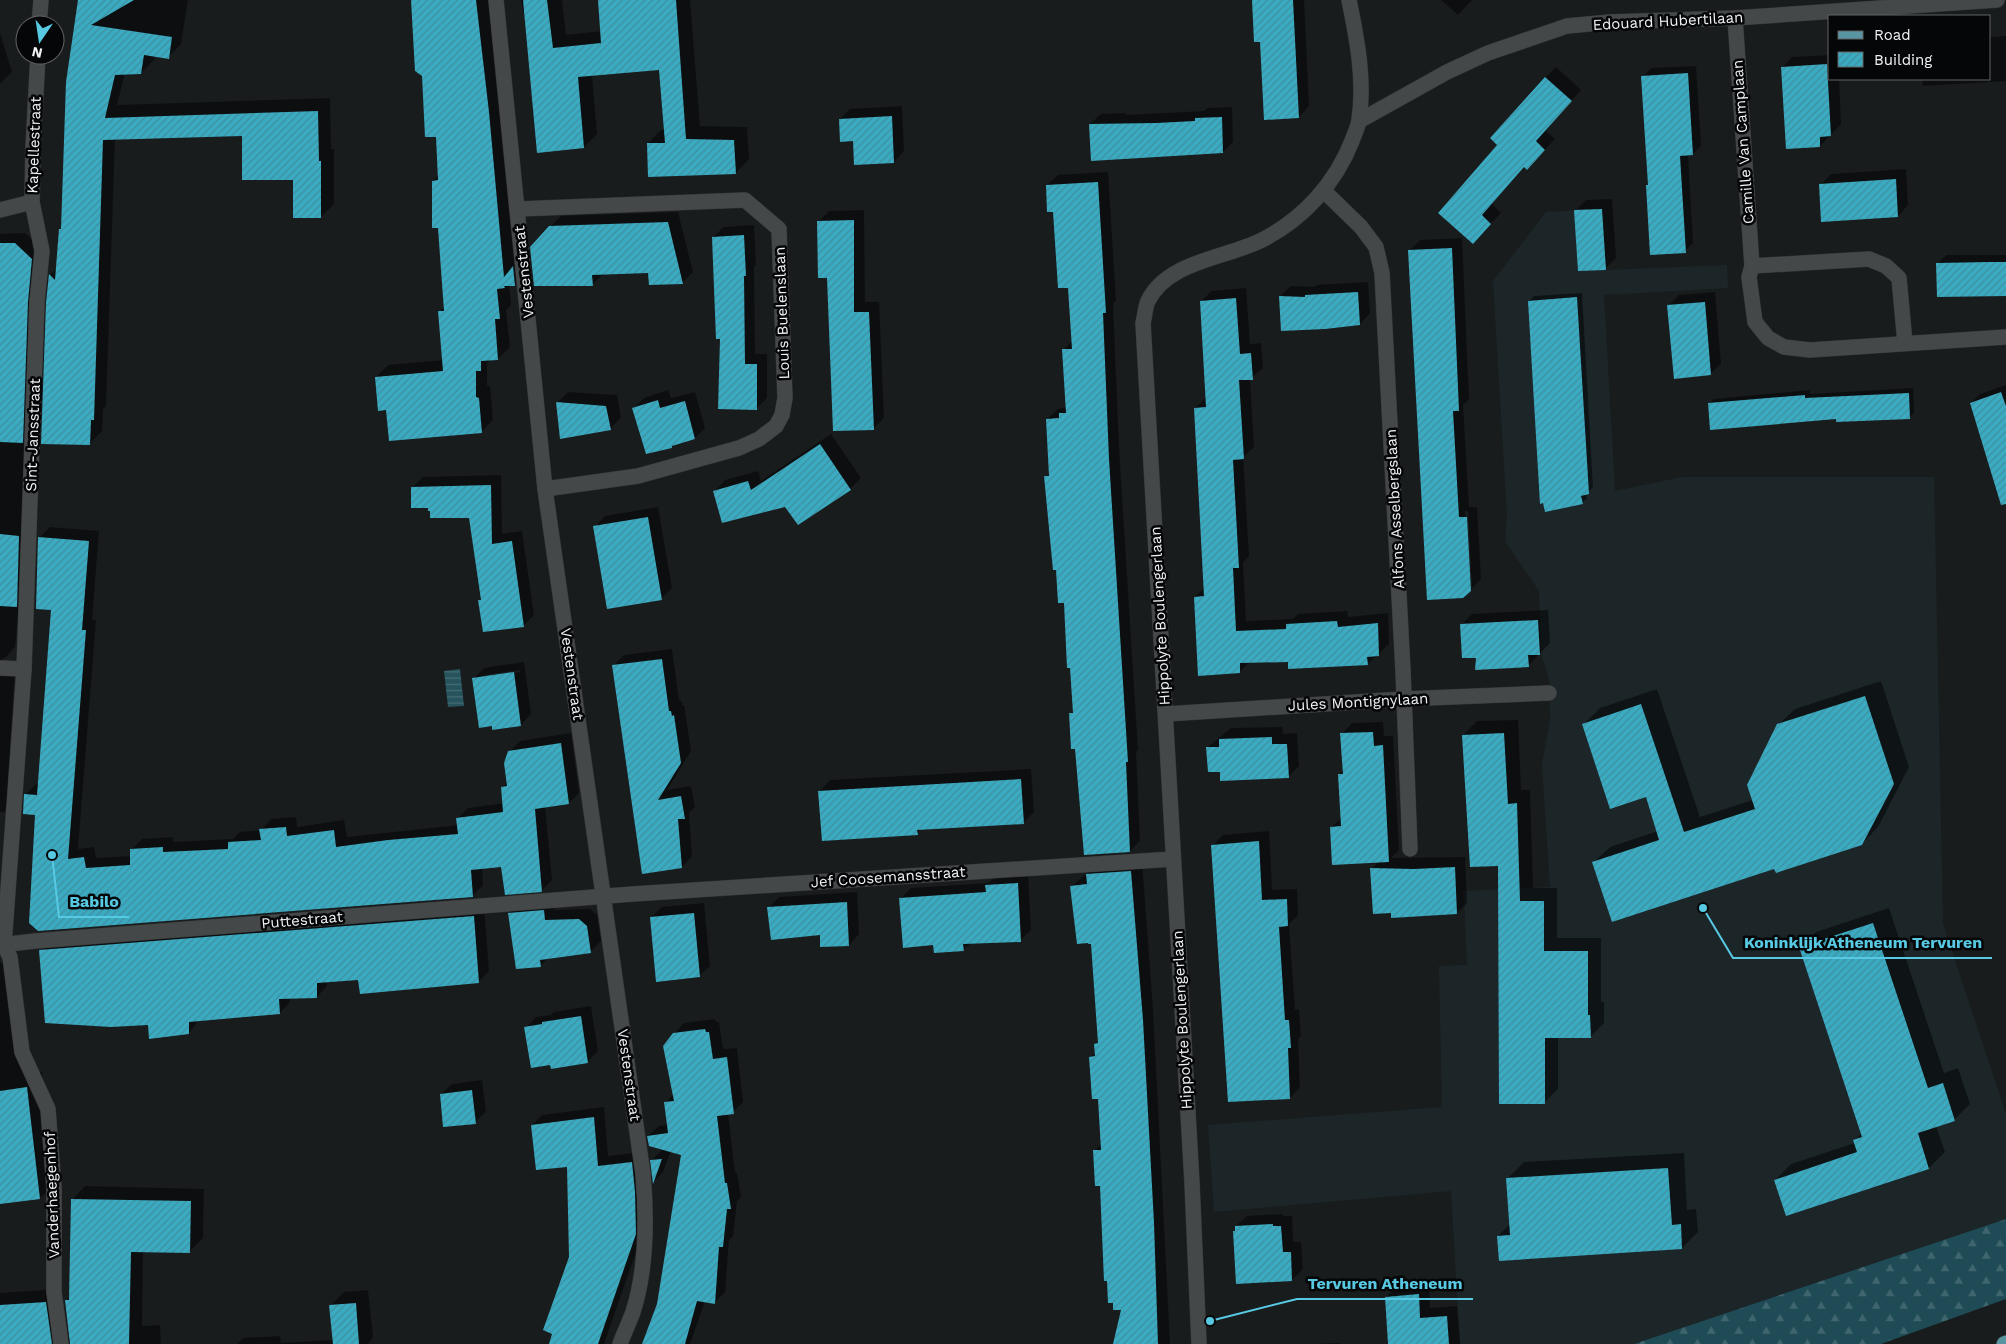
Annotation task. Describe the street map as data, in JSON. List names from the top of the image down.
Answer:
{
  "streets": {
    "street": [
      "Edouard Hubertilaan",
      "Camille Van Camplaan",
      "Kapellestraat",
      "Vestenstraat",
      "Louis Buelenslaan",
      "Sint-Jansstraat",
      "Alfons Asselbergslaan",
      "Hippolyte Boulengerlaan",
      "Jules Montignylaan",
      "Jef Coosemansstraat",
      "Puttestraat",
      "Vanderhaegenhof"
    ]
  },
  "crossings": [
    ["Edouard Hubertilaan", "Camille Van Camplaan"],
    ["Edouard Hubertilaan", "Hippolyte Boulengerlaan"],
    ["Kapellestraat", "Sint-Jansstraat"],
    ["Vestenstraat", "Louis Buelenslaan"],
    ["Vestenstraat", "Jef Coosemansstraat"],
    ["Vestenstraat", "Puttestraat"],
    ["Sint-Jansstraat", "Puttestraat"],
    ["Sint-Jansstraat", "Vanderhaegenhof"],
    ["Alfons Asselbergslaan", "Hippolyte Boulengerlaan"],
    ["Alfons Asselbergslaan", "Jules Montignylaan"],
    ["Hippolyte Boulengerlaan", "Jules Montignylaan"],
    ["Hippolyte Boulengerlaan", "Jef Coosemansstraat"],
    ["Jef Coosemansstraat", "Puttestraat"],
    ["Puttestraat", "Vanderhaegenhof"]
  ],
  "places": ["Babilo", "Koninklijk Atheneum Tervuren", "Tervuren Atheneum"],
  "legend": ["Road", "Building"],
  "north": "bottom"
}
